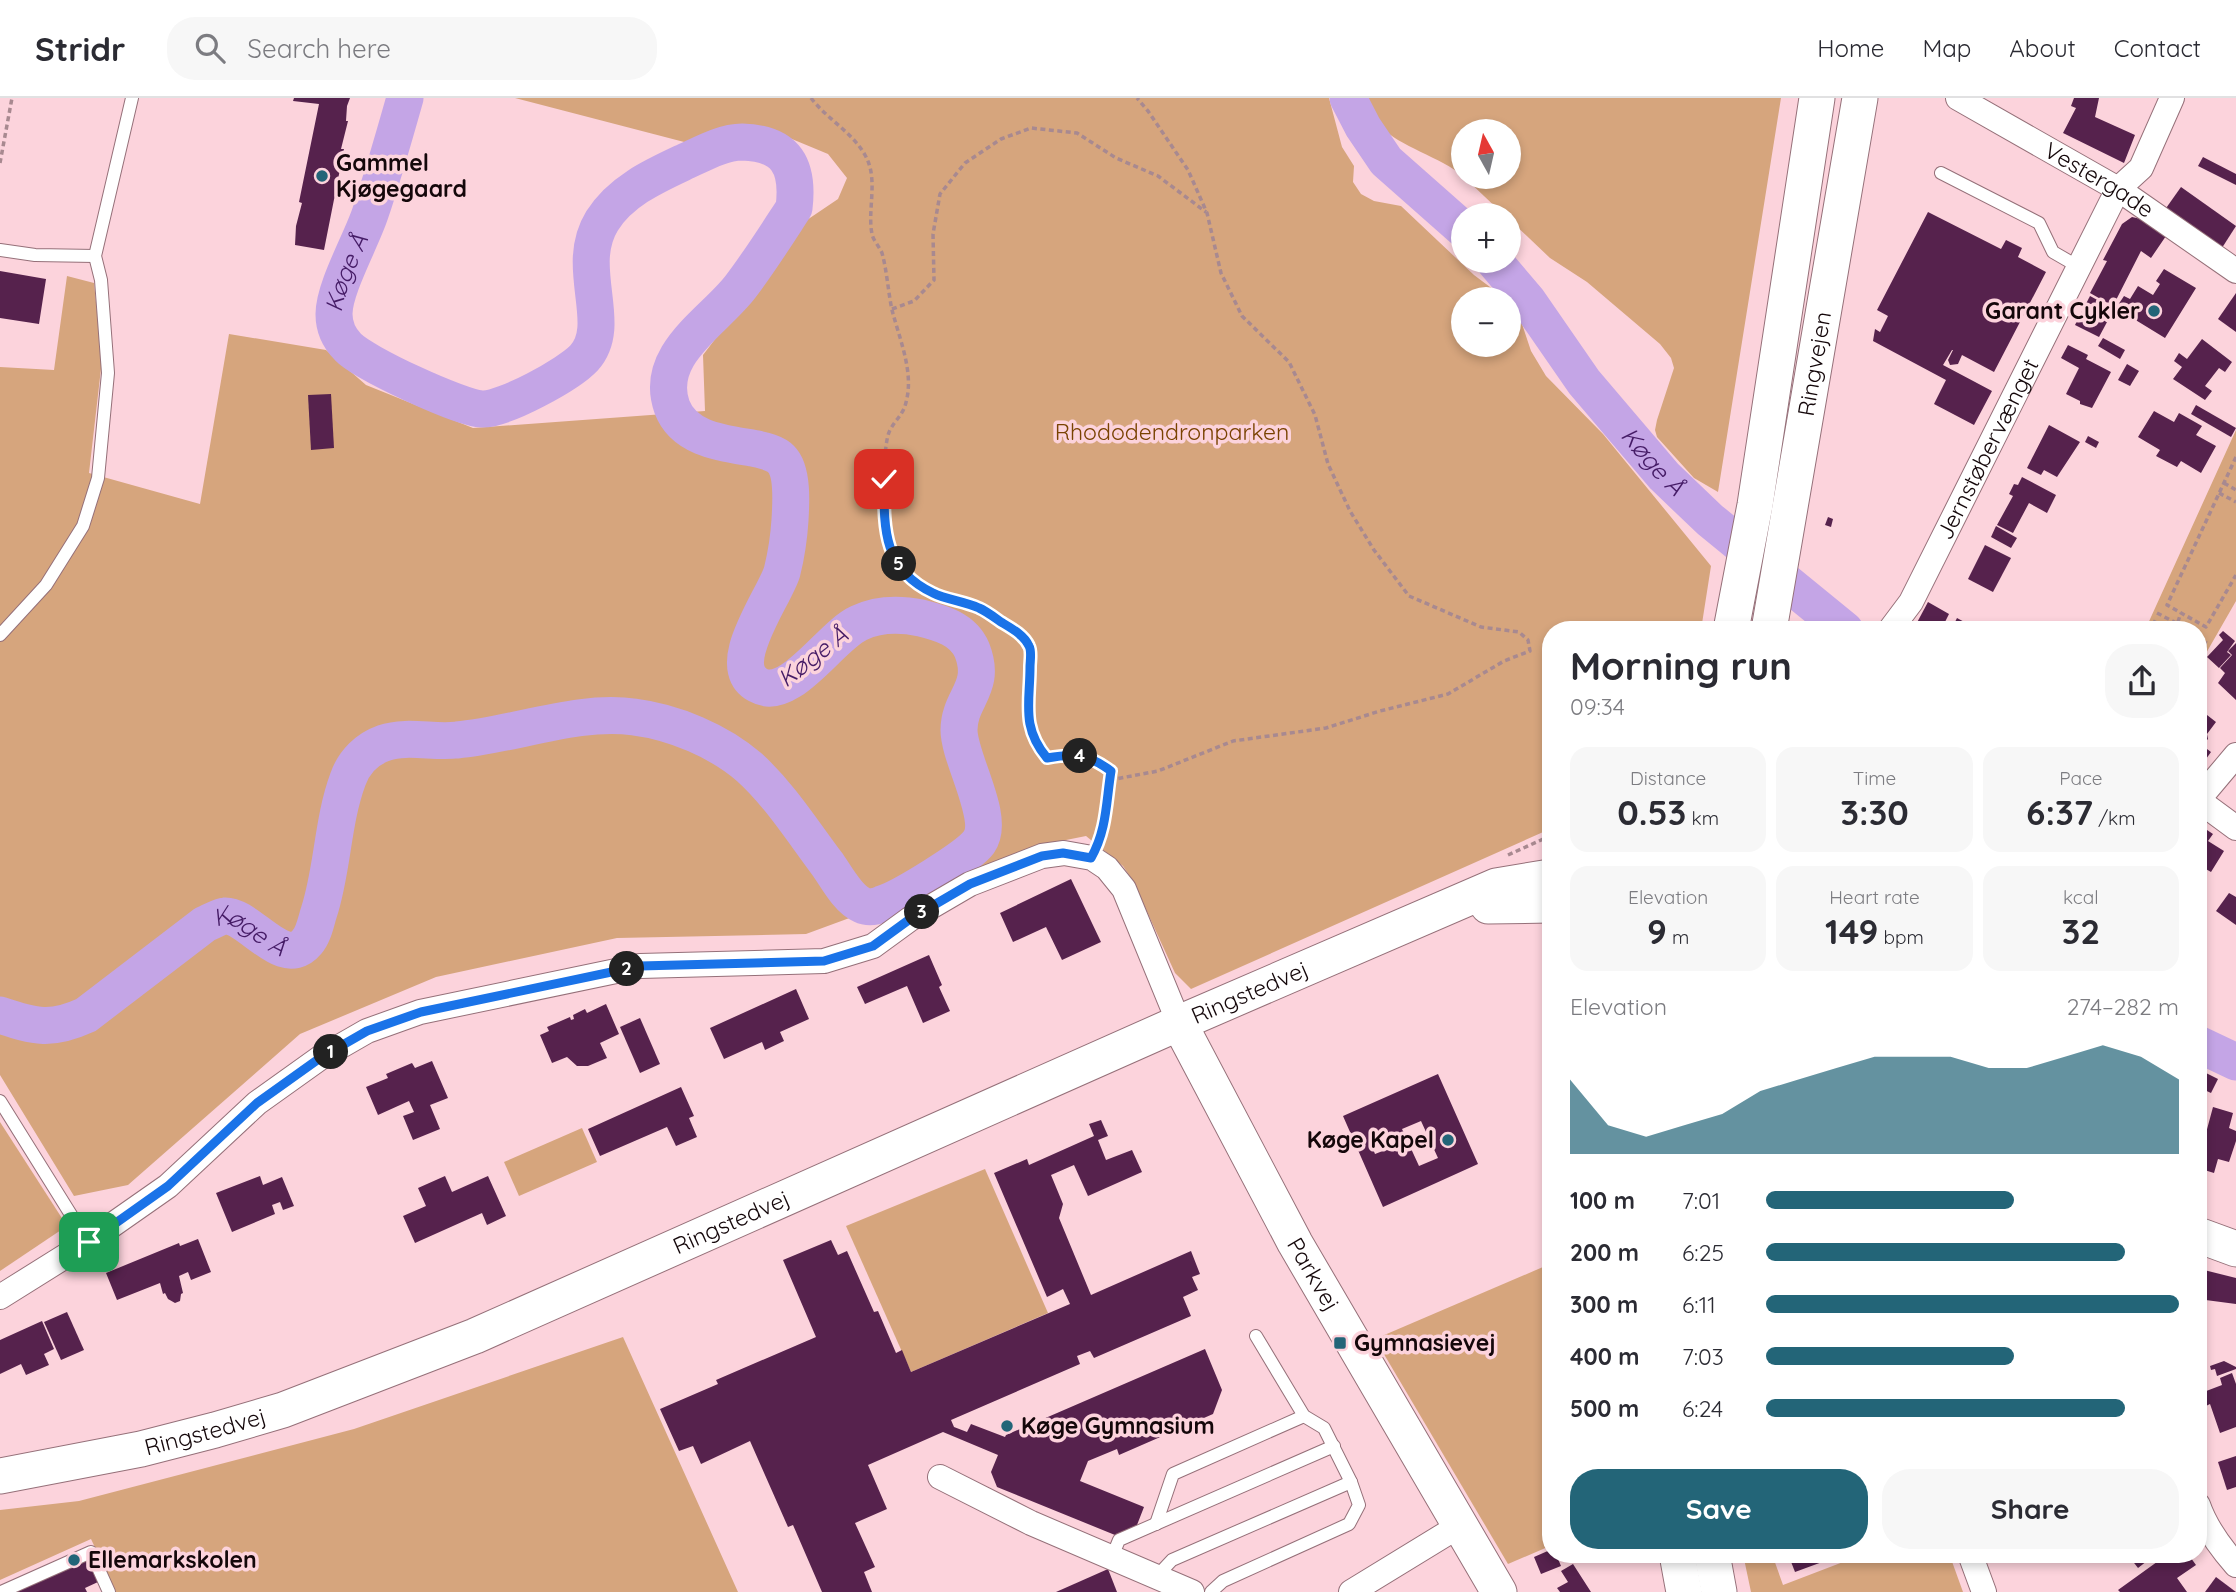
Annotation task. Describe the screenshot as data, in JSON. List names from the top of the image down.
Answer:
{
  "streets": {
    "main road": ["Ringvejen", "Ringstedvej", "Parkvej"],
    "street": ["Vestergade", "Jernstøbervænget"]
  },
  "crossings": [
    ["Vestergade", "Jernstøbervænget"],
    ["Ringstedvej", "Parkvej"]
  ],
  "water": ["Køge Å"],
  "parks": ["Rhododendronparken"],
  "places": {
    "other": [
      "Gammel Kjøgegaard",
      "Garant Cykler",
      "Køge Kapel",
      "Køge Gymnasium",
      "Ellemarkskolen"
    ],
    "transit": ["Gymnasievej"]
  },
  "north": "top",
  "page": {
    "header": "Stridr",
    "search": "Search here",
    "nav": [
      "Home",
      "Map",
      "About",
      "Contact"
    ],
    "map_buttons": ["+", "−"],
    "pins": [
      "5",
      "4",
      "3",
      "2",
      "1"
    ],
    "heading": ["Morning run", "09:34"],
    "stats": [
      ["Distance", "0.53 km"],
      ["Time", "3:30"],
      ["Pace", "6:37 /km"],
      ["Elevation", "9 m"],
      ["Heart rate", "149 bpm"],
      ["kcal", "32"]
    ],
    "chart": ["Elevation", "274–282 m"],
    "list": [
      {
        "name": "100 m",
        "note": "7:01"
      },
      {
        "name": "200 m",
        "note": "6:25"
      },
      {
        "name": "300 m",
        "note": "6:11"
      },
      {
        "name": "400 m",
        "note": "7:03"
      },
      {
        "name": "500 m",
        "note": "6:24"
      }
    ],
    "buttons": ["Save", "Share"]
  }
}
